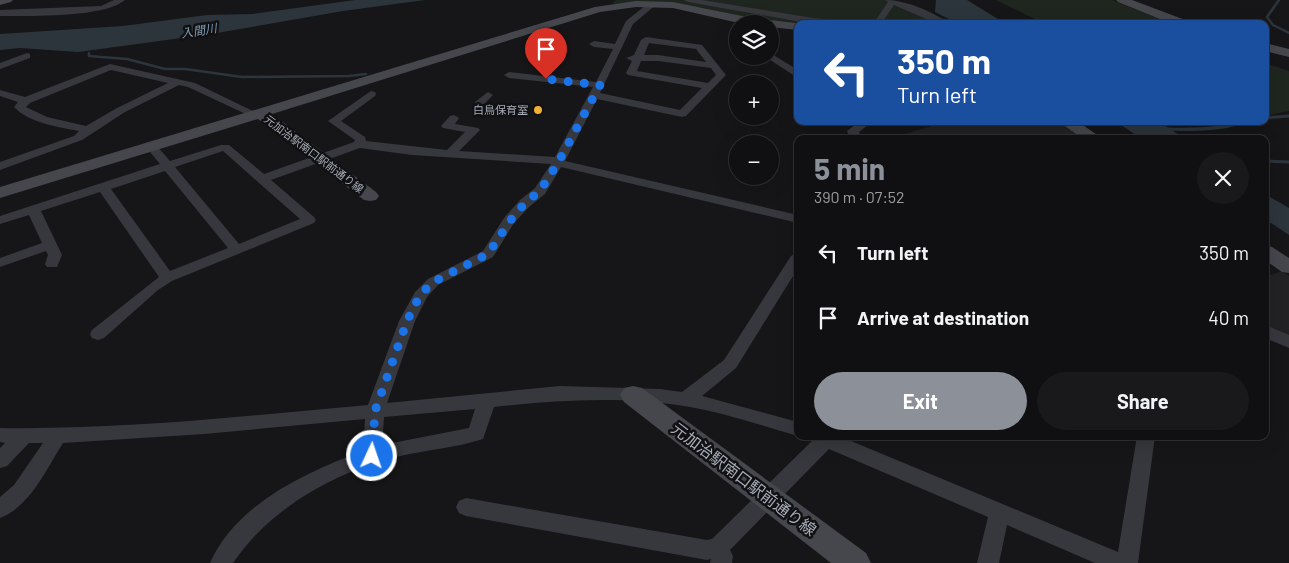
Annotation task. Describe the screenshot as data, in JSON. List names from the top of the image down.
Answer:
{
  "streets": {
    "street": ["元加治駅南口駅前通り線"]
  },
  "water": ["入間川"],
  "places": ["白鳥保育室"],
  "page": {
    "map_buttons": ["+", "−"],
    "turn": ["350 m", "Turn left"],
    "heading": ["5 min", "390 m · 07:52"],
    "list": [
      {
        "name": "Turn left",
        "value": "350 m"
      },
      {
        "name": "Arrive at destination",
        "value": "40 m"
      }
    ],
    "buttons": ["Exit", "Share"]
  }
}
